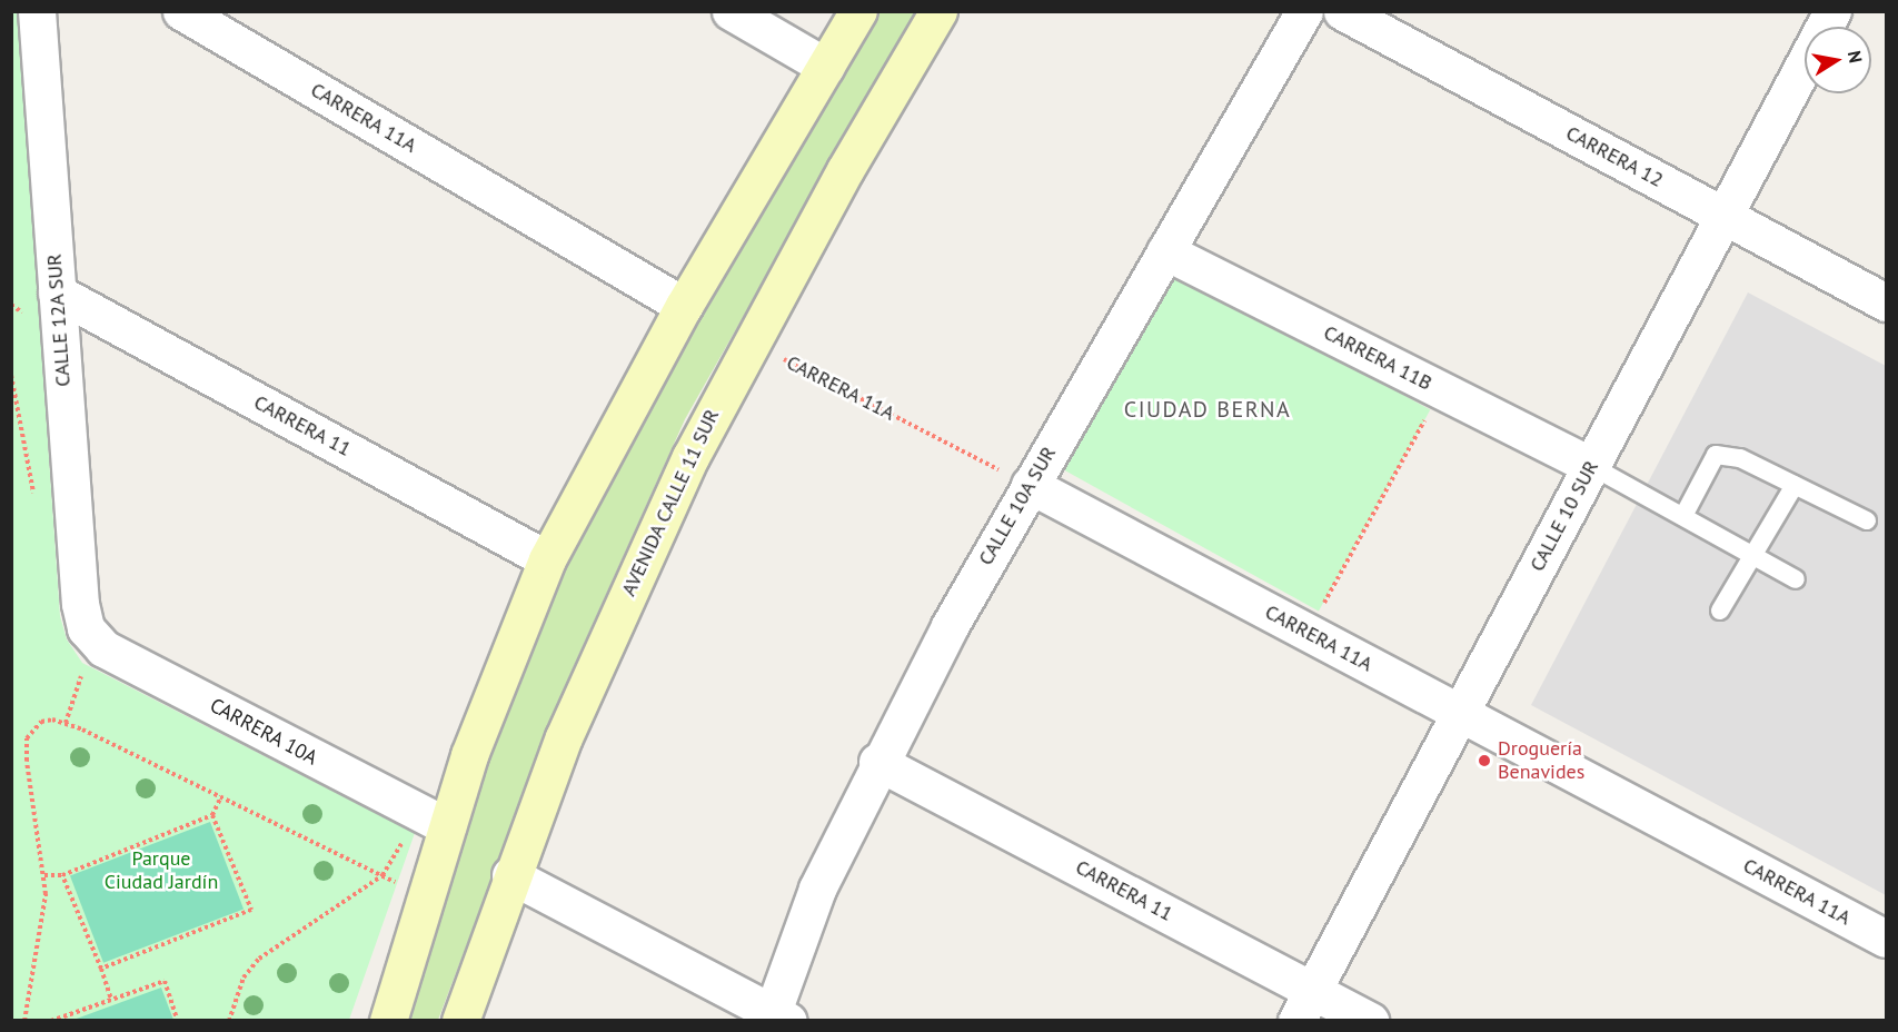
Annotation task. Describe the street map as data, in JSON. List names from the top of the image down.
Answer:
{
  "streets": {
    "main road": ["AVENIDA CALLE 11 SUR"],
    "street": [
      "CARRERA 11A",
      "CARRERA 12",
      "CALLE 12A SUR",
      "CARRERA 11B",
      "CARRERA 11",
      "CALLE 10A SUR",
      "CALLE 10 SUR",
      "CARRERA 10A"
    ]
  },
  "crossings": [
    ["CARRERA 11A", "AVENIDA CALLE 11 SUR"],
    ["CARRERA 11A", "CALLE 10A SUR"],
    ["CARRERA 11A", "CALLE 10 SUR"],
    ["CARRERA 12", "CALLE 10 SUR"],
    ["CALLE 12A SUR", "CARRERA 11"],
    ["CALLE 12A SUR", "CARRERA 10A"],
    ["CARRERA 11B", "CALLE 10A SUR"],
    ["CARRERA 11B", "CALLE 10 SUR"],
    ["CARRERA 11", "CALLE 10A SUR"],
    ["CARRERA 11", "CALLE 10 SUR"]
  ],
  "districts": ["CIUDAD BERNA"],
  "parks": ["Parque Ciudad Jardín"],
  "places": ["Droguería Benavides"],
  "north": "right"
}
